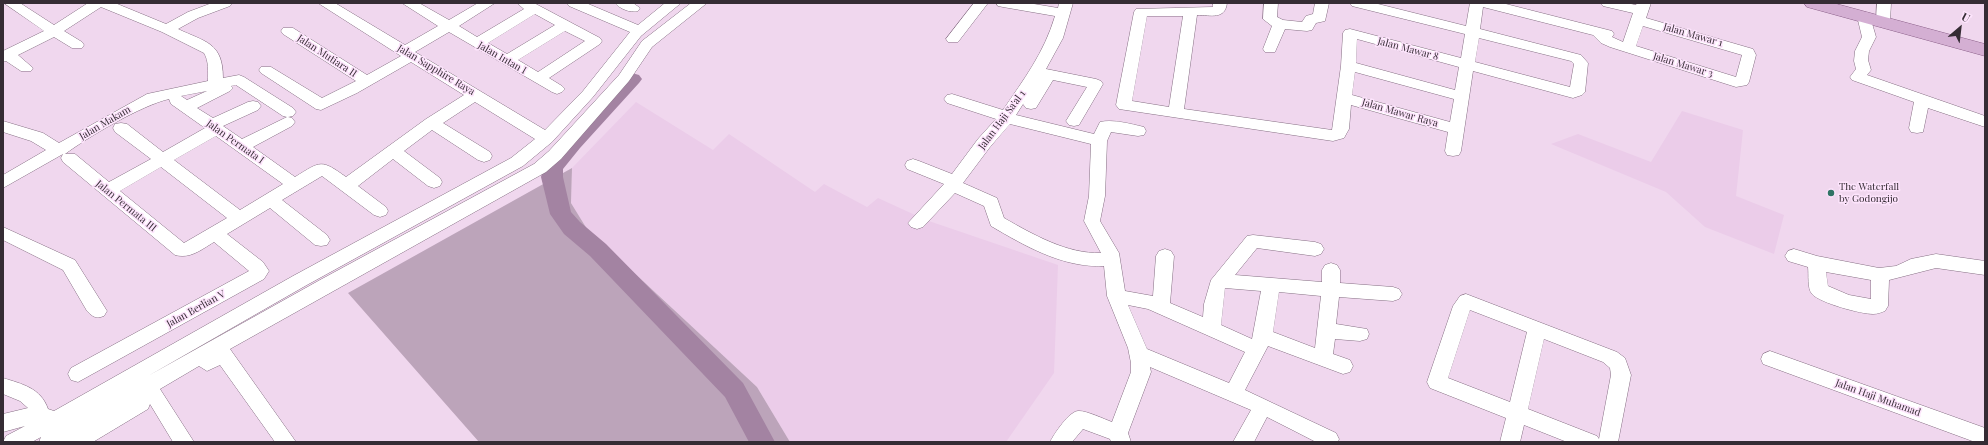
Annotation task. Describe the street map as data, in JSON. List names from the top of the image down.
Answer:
{
  "streets": {
    "street": [
      "Jalan Mawar 1",
      "Jalan Mawar 8",
      "Jalan Mutiara II",
      "Jalan Intan I",
      "Jalan Mawar 3",
      "Jalan Sapphire Raya",
      "Jalan Mawar Raya",
      "Jalan Haji Sa'al 1",
      "Jalan Makam",
      "Jalan Permata I",
      "Jalan Permata III",
      "Jalan Berlian V",
      "Jalan Haji Muhamad"
    ]
  },
  "crossings": [
    ["Jalan Mawar 1", "Jalan Mawar 3"],
    ["Jalan Makam", "Jalan Permata I"],
    ["Jalan Makam", "Jalan Permata III"],
    ["Jalan Permata III", "Jalan Berlian V"]
  ],
  "places": ["The Waterfall by Godongijo"],
  "north": "top right"
}
